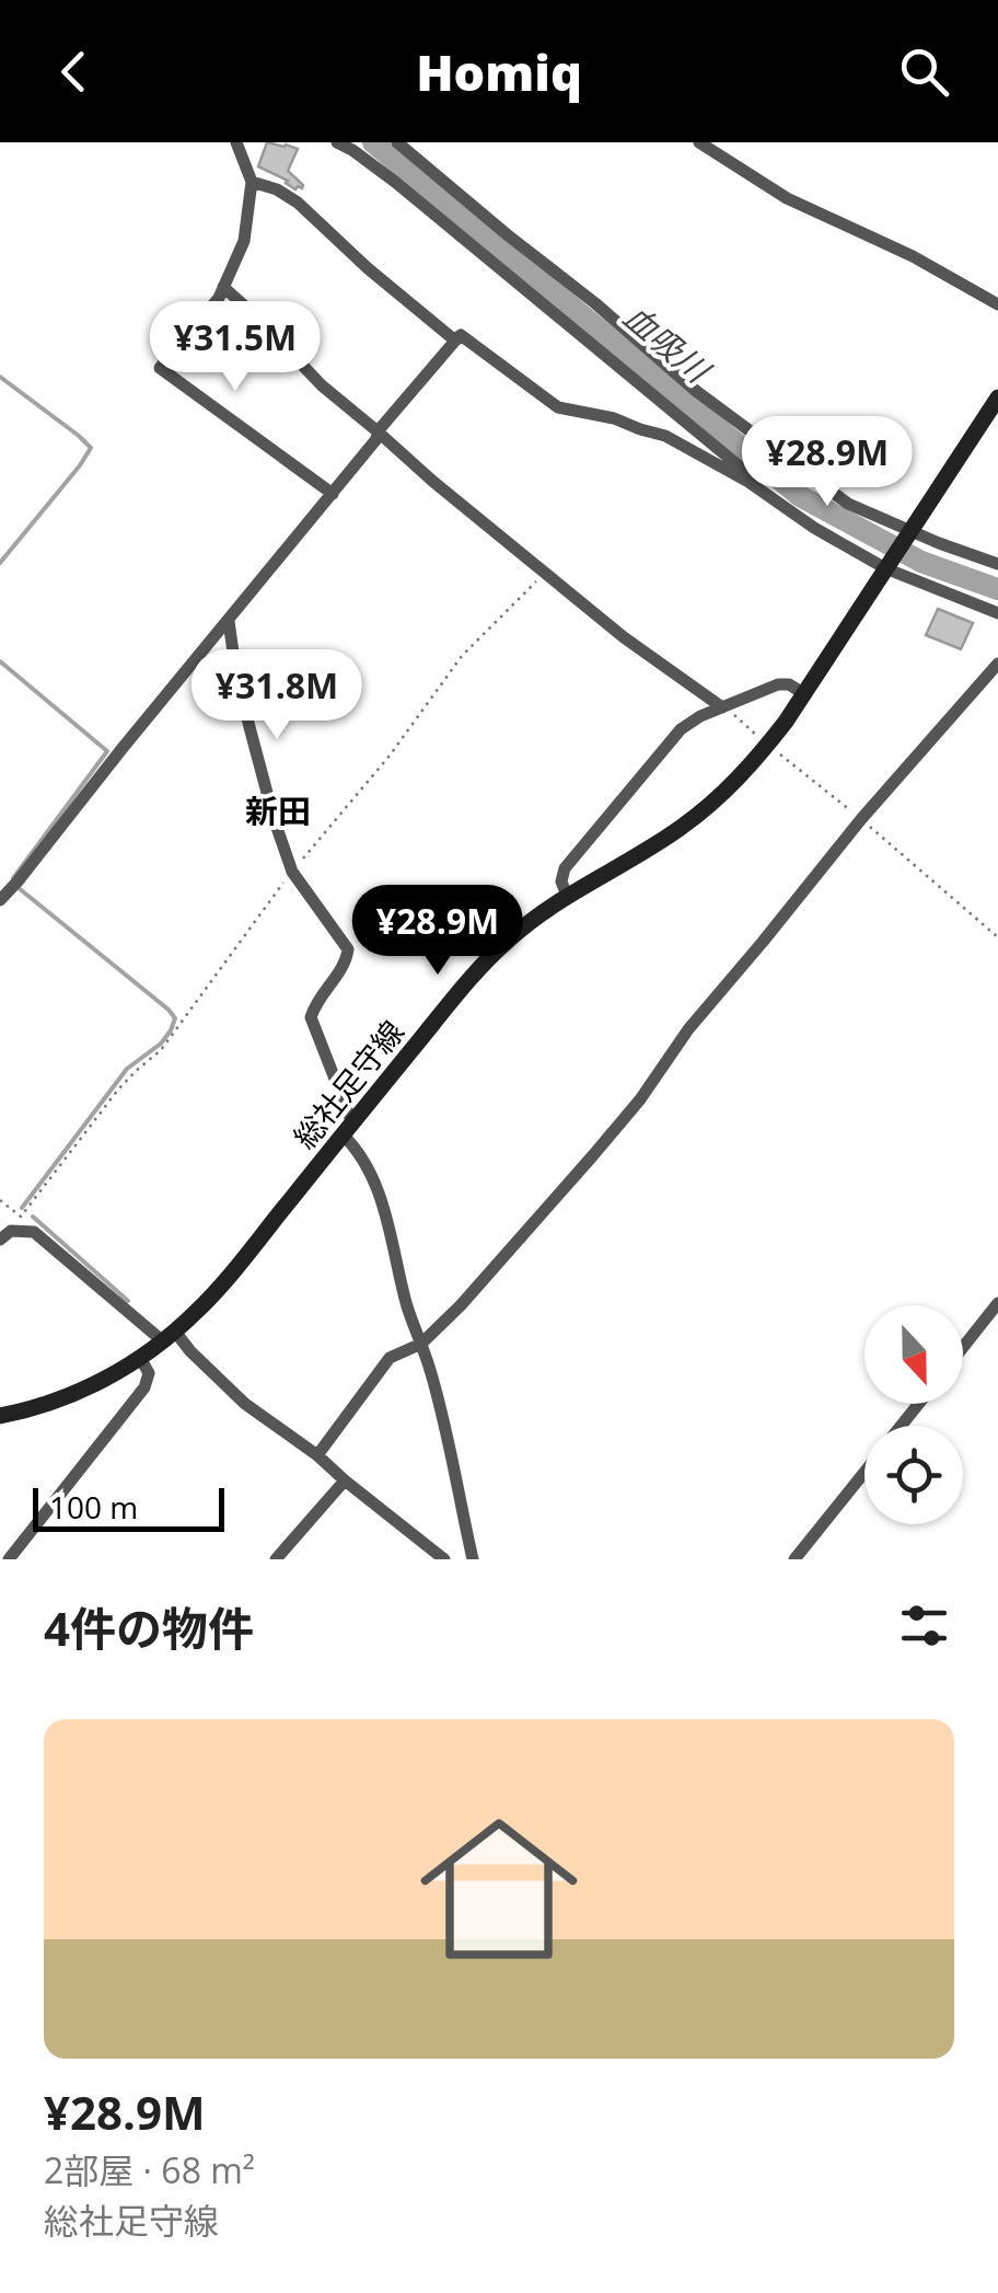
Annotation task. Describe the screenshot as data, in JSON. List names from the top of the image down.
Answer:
{
  "streets": {
    "main road": ["総社足守線"]
  },
  "districts": ["新田"],
  "water": ["血吸川"],
  "scale_bar": "100 m",
  "north": "bottom",
  "page": {
    "header": "Homiq",
    "price": [
      "¥31.5M",
      "¥28.9M",
      "¥31.8M",
      "¥28.9M"
    ],
    "scale": "100 m",
    "heading": "4件の物件",
    "list": [
      {
        "name": "¥28.9M",
        "note": "2部屋 · 68 m² · 総社足守線"
      }
    ]
  }
}
